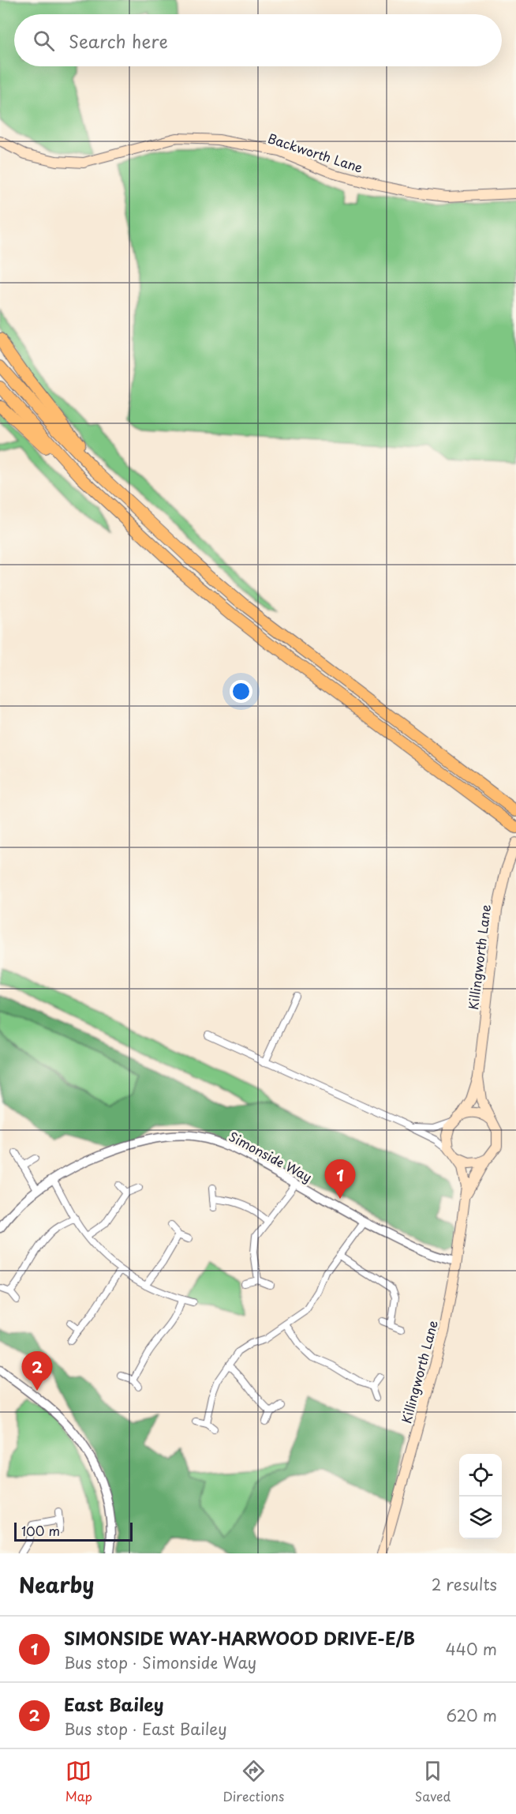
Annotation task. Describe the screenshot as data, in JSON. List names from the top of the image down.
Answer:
{
  "streets": {
    "main road": ["Backworth Lane", "Killingworth Lane"],
    "street": ["Simonside Way"]
  },
  "crossings": [
    ["Killingworth Lane", "Simonside Way"]
  ],
  "scale_bar": "100 m",
  "page": {
    "search": "Search here",
    "pins": ["1", "2"],
    "scale": "100 m",
    "heading": ["Nearby", "2 results"],
    "list": [
      {
        "mark": "1",
        "name": "SIMONSIDE WAY-HARWOOD DRIVE-E/B",
        "note": "Bus stop · Simonside Way",
        "value": "440 m"
      },
      {
        "mark": "2",
        "name": "East Bailey",
        "note": "Bus stop · East Bailey",
        "value": "620 m"
      }
    ],
    "nav": ["Map", "Directions", "Saved"]
  }
}
